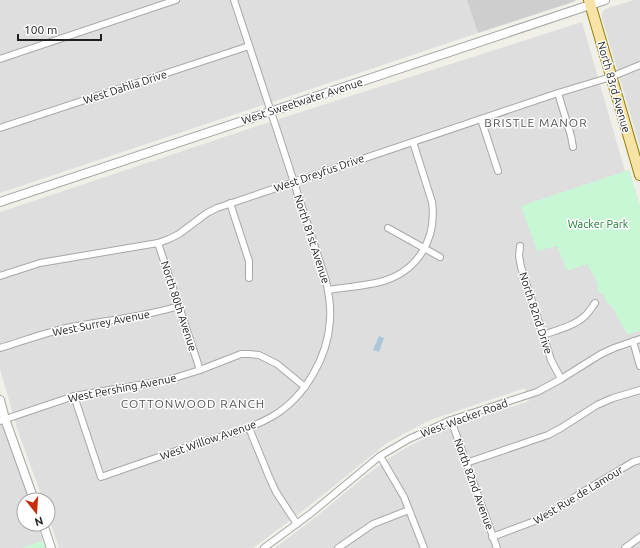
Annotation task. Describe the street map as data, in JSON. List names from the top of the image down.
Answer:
{
  "streets": {
    "main road": ["North 83rd Avenue"],
    "street": [
      "West Dahlia Drive",
      "West Sweetwater Avenue",
      "West Dreyfus Drive",
      "North 81st Avenue",
      "North 80th Avenue",
      "North 82nd Drive",
      "West Surrey Avenue",
      "West Pershing Avenue",
      "West Wacker Road",
      "West Willow Avenue",
      "North 82nd Avenue",
      "West Rue de Lamour"
    ]
  },
  "crossings": [
    ["West Dahlia Drive", "North 81st Avenue"],
    ["North 83rd Avenue", "West Sweetwater Avenue"],
    ["North 83rd Avenue", "West Dreyfus Drive"],
    ["West Sweetwater Avenue", "North 81st Avenue"],
    ["West Dreyfus Drive", "North 81st Avenue"],
    ["West Dreyfus Drive", "North 80th Avenue"],
    ["North 81st Avenue", "West Pershing Avenue"],
    ["North 81st Avenue", "West Willow Avenue"],
    ["North 80th Avenue", "West Surrey Avenue"],
    ["North 80th Avenue", "West Pershing Avenue"],
    ["North 82nd Drive", "West Wacker Road"],
    ["West Pershing Avenue", "West Willow Avenue"],
    ["West Wacker Road", "North 82nd Avenue"],
    ["North 82nd Avenue", "West Rue de Lamour"]
  ],
  "districts": ["BRISTLE MANOR", "COTTONWOOD RANCH"],
  "parks": ["Wacker Park"],
  "scale_bar": "100 m",
  "north": "bottom"
}
